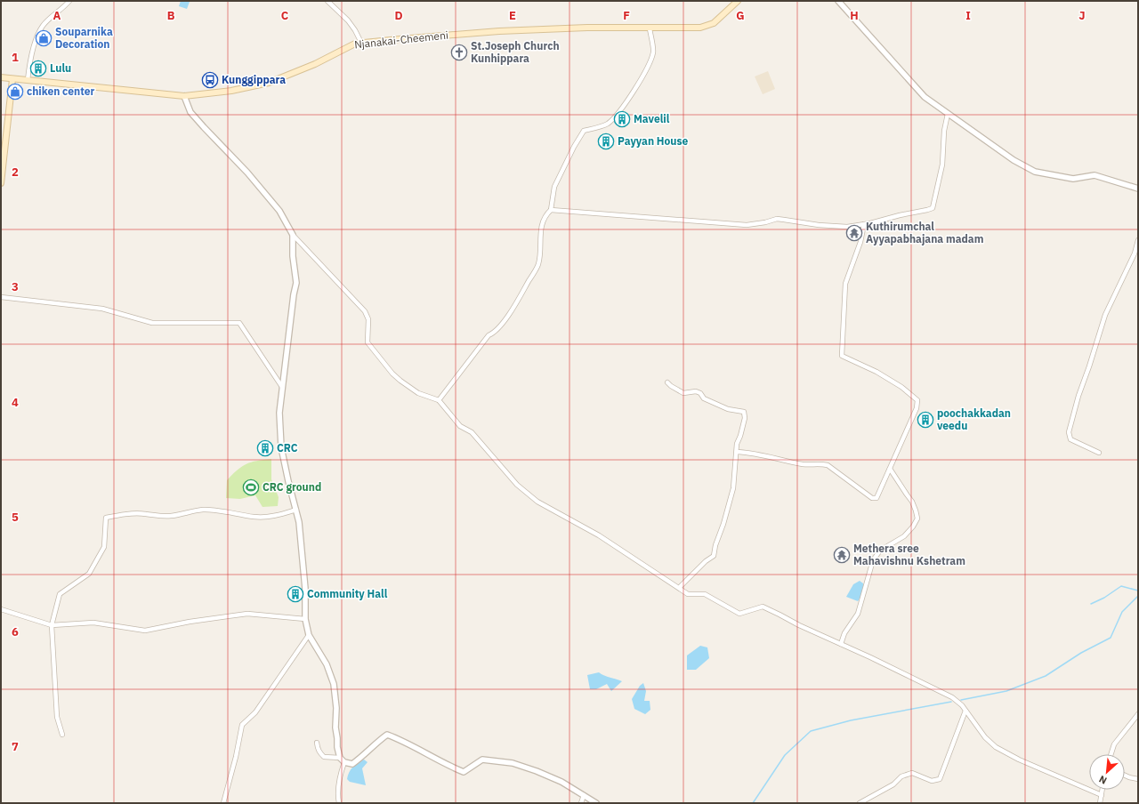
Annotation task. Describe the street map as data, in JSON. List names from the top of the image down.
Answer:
{
  "streets": {
    "main road": ["Njanakai-Cheemeni"]
  },
  "places": {
    "shop": ["Souparnika Decoration", "chiken center"],
    "church": ["St.Joseph Church Kunhippara"],
    "building": [
      "Lulu",
      "Mavelil",
      "Payyan House",
      "poochakkadan veedu",
      "CRC",
      "Community Hall"
    ],
    "bus stop": ["Kunggippara"],
    "temple": ["Kuthirumchal Ayyapabhajana madam", "Methera sree Mahavishnu Kshetram"],
    "sports": ["CRC ground"]
  },
  "north": "bottom left",
  "grid": {
    "columns": [
      "A",
      "B",
      "C",
      "D",
      "E",
      "F",
      "G",
      "H",
      "I",
      "J"
    ],
    "rows": [
      "1",
      "2",
      "3",
      "4",
      "5",
      "6",
      "7"
    ]
  }
}
